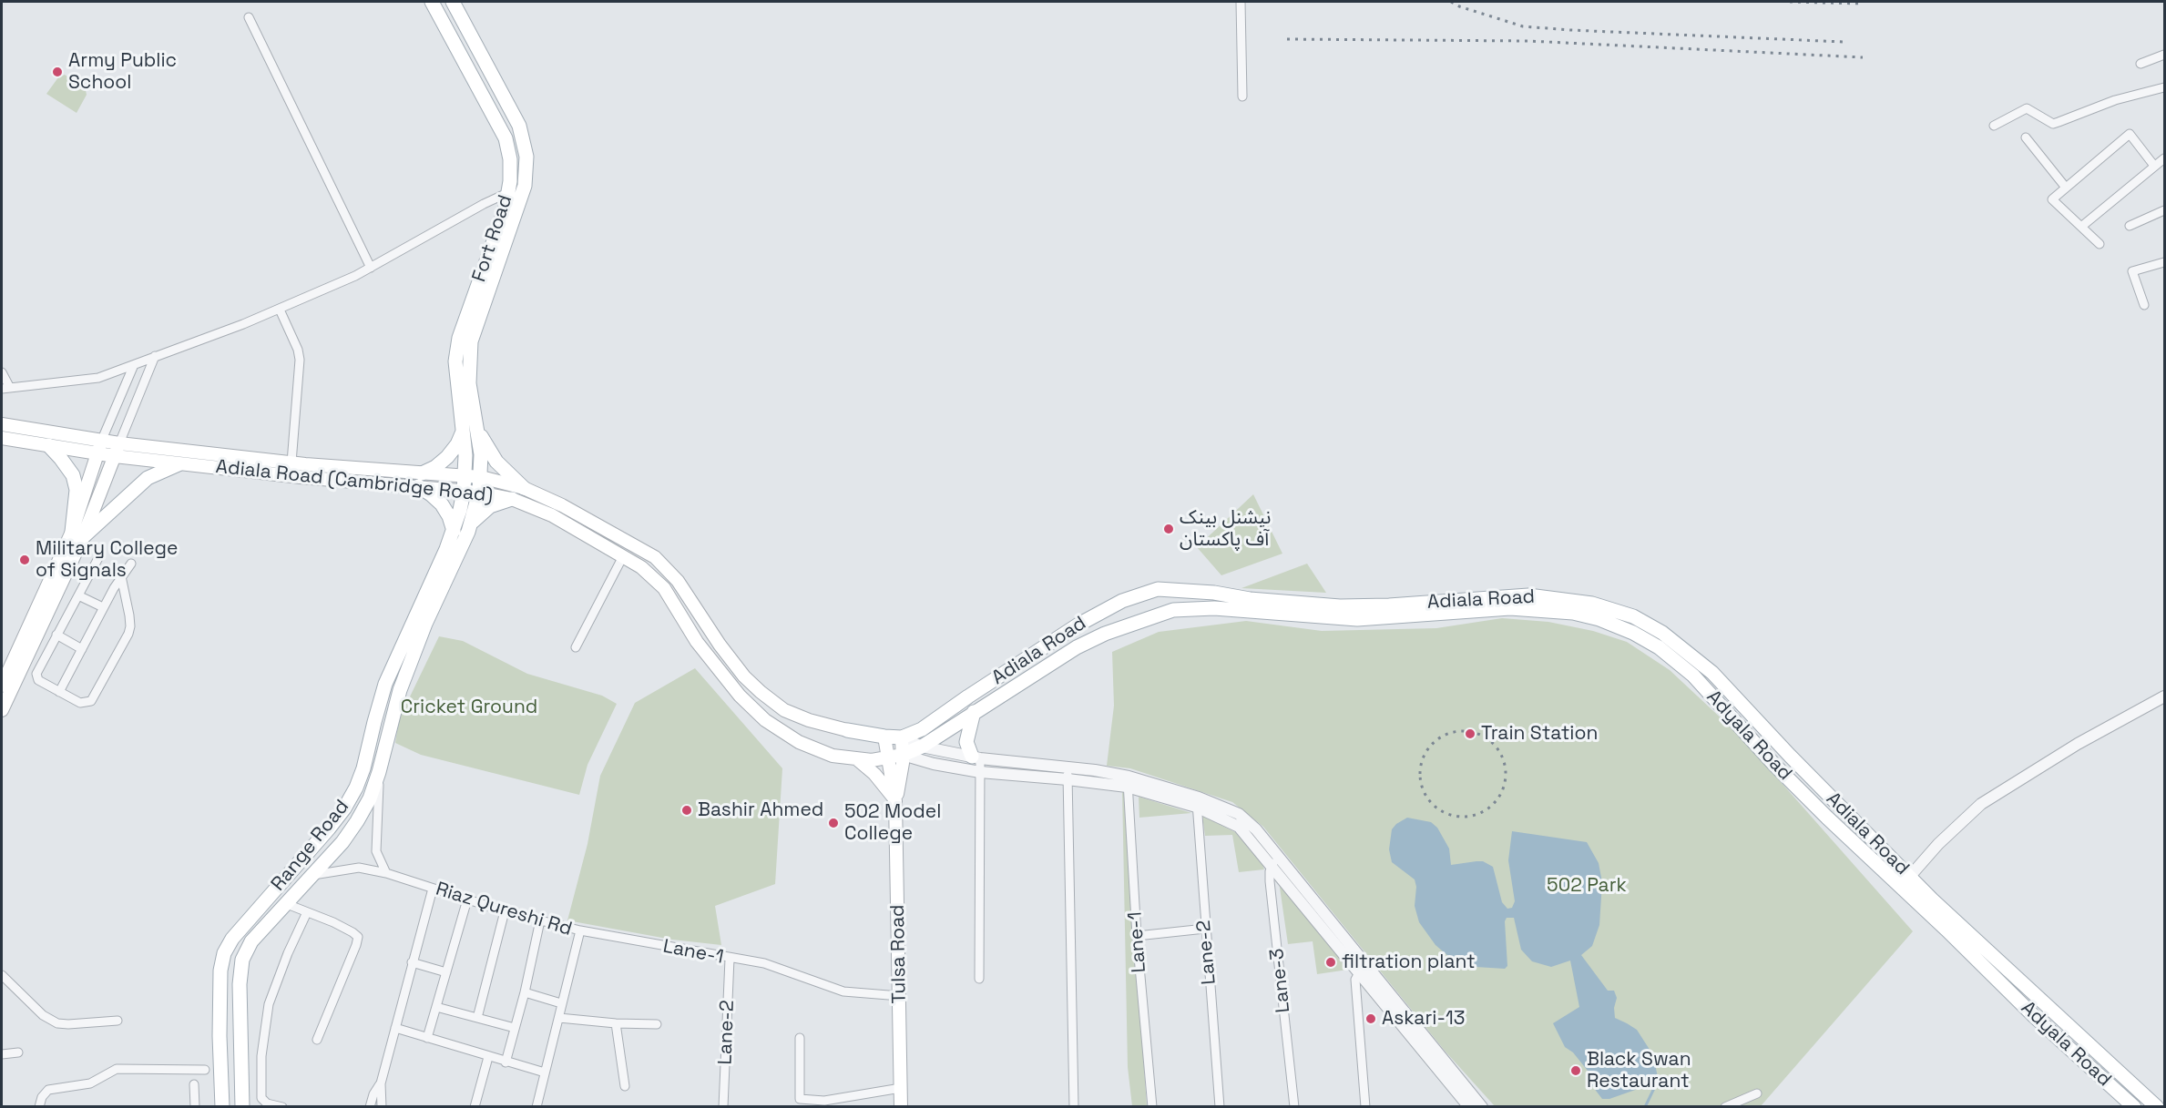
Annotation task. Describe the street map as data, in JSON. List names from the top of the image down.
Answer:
{
  "streets": {
    "main road": [
      "Fort Road",
      "Adiala Road (Cambridge Road)",
      "Adiala Road",
      "Adyala Road",
      "Range Road",
      "Tulsa Road"
    ],
    "street": [
      "Riaz Qureshi Rd",
      "Lane-1",
      "Lane-2",
      "Lane-3"
    ]
  },
  "crossings": [
    ["Fort Road", "Adiala Road (Cambridge Road)"],
    ["Fort Road", "Range Road"],
    ["Adiala Road (Cambridge Road)", "Adiala Road"],
    ["Adiala Road (Cambridge Road)", "Range Road"],
    ["Adiala Road (Cambridge Road)", "Tulsa Road"],
    ["Adiala Road", "Adyala Road"],
    ["Adiala Road", "Tulsa Road"],
    ["Riaz Qureshi Rd", "Lane-1"],
    ["Lane-1", "Lane-2"],
    ["Lane-1", "Tulsa Road"]
  ],
  "parks": ["Cricket Ground", "502 Park"],
  "places": [
    "Army Public School",
    "نیشنل بینک آف پاکستان",
    "Military College of Signals",
    "Train Station",
    "Bashir Ahmed",
    "502 Model College",
    "filtration plant",
    "Askari-13",
    "Black Swan Restaurant"
  ]
}
